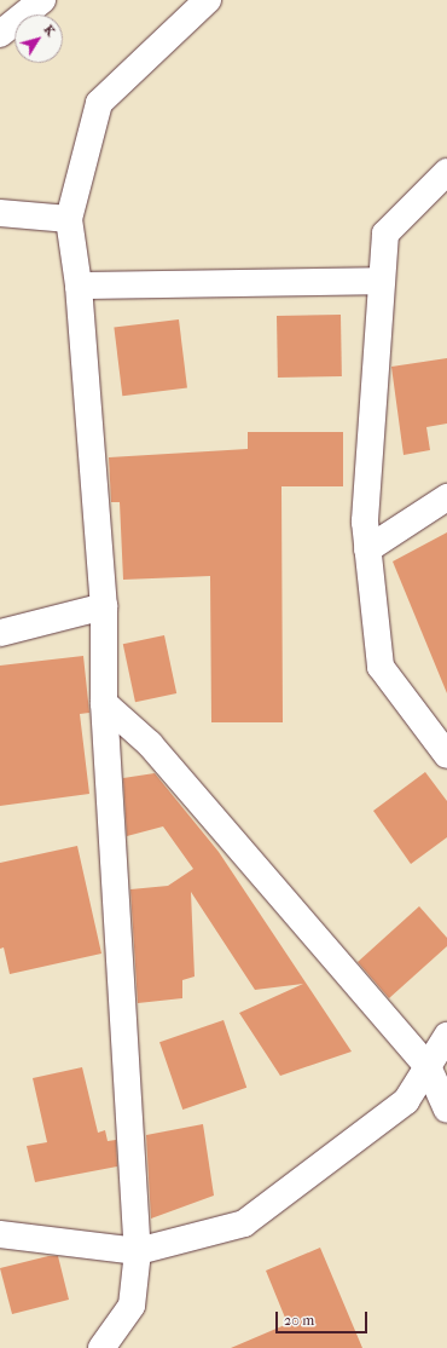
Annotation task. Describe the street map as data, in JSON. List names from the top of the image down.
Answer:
{
  "scale_bar": "20 m",
  "north": "top right"
}
